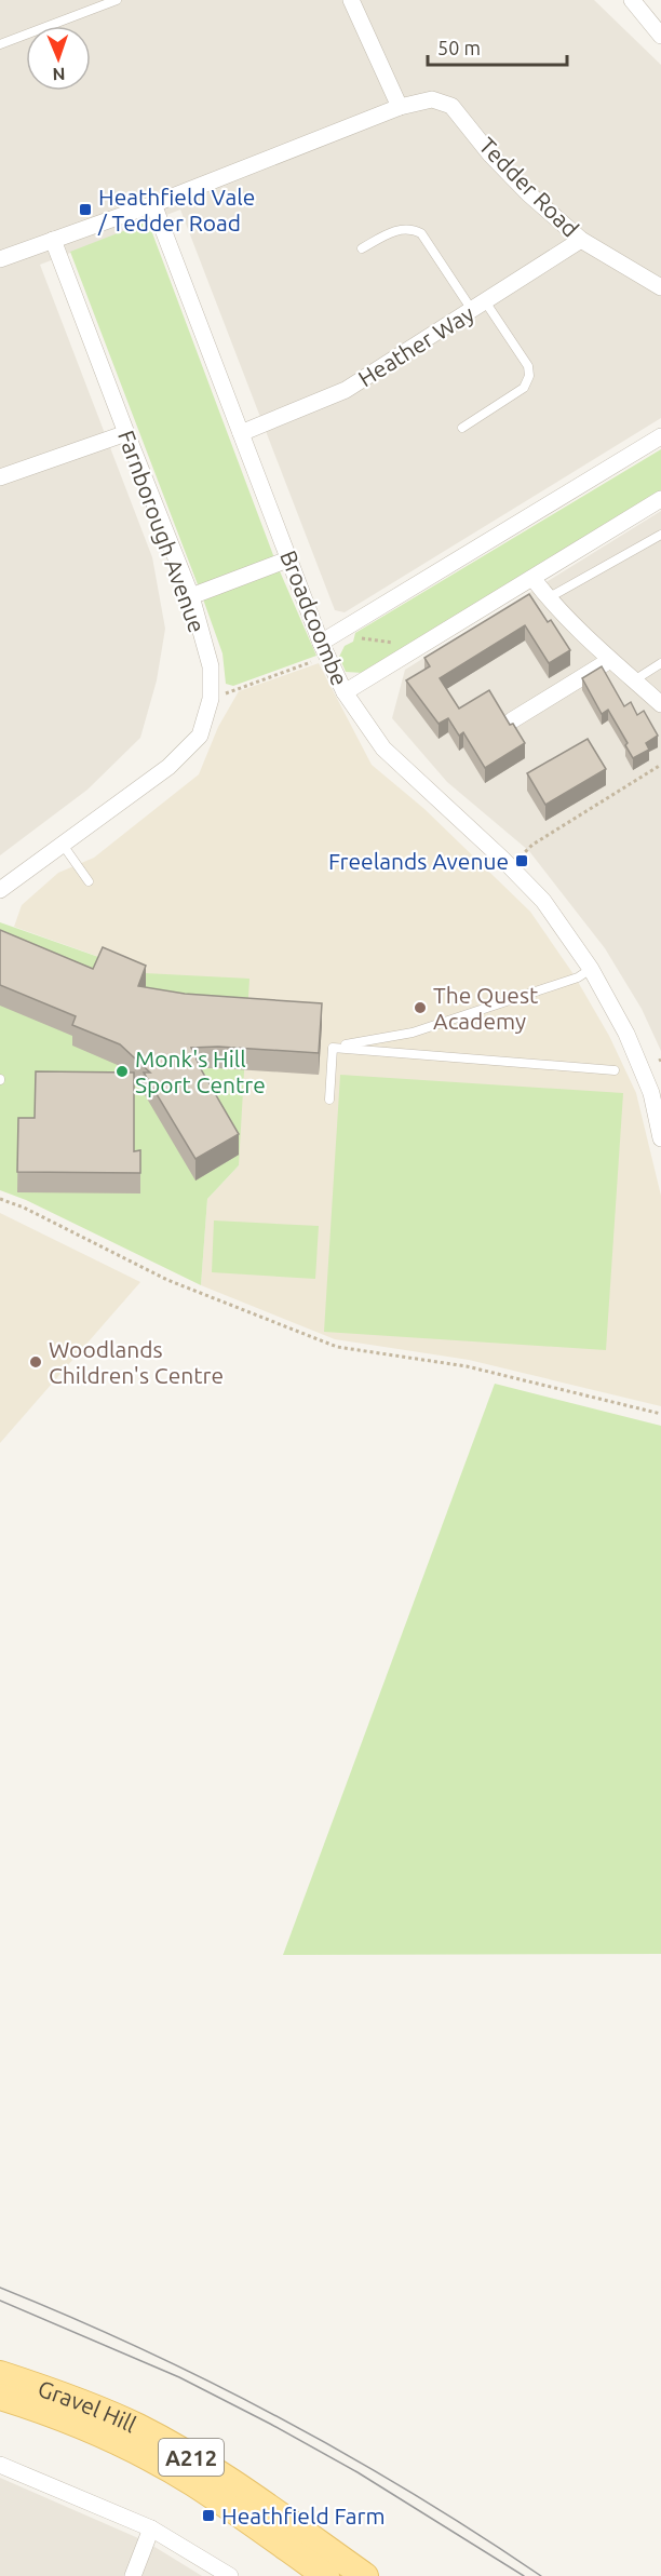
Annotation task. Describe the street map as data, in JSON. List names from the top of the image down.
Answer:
{
  "streets": {
    "main road": ["Gravel Hill", "A212"],
    "street": [
      "Tedder Road",
      "Heather Way",
      "Farnborough Avenue",
      "Broadcoombe"
    ]
  },
  "crossings": [
    ["Tedder Road", "Heather Way"],
    ["Tedder Road", "Farnborough Avenue"],
    ["Tedder Road", "Broadcoombe"],
    ["Heather Way", "Broadcoombe"]
  ],
  "places": {
    "transit": ["Heathfield Vale / Tedder Road", "Freelands Avenue", "Heathfield Farm"],
    "other": ["The Quest Academy", "Monk's Hill Sport Centre", "Woodlands Children's Centre"]
  },
  "scale_bar": "50 m",
  "north": "bottom"
}
